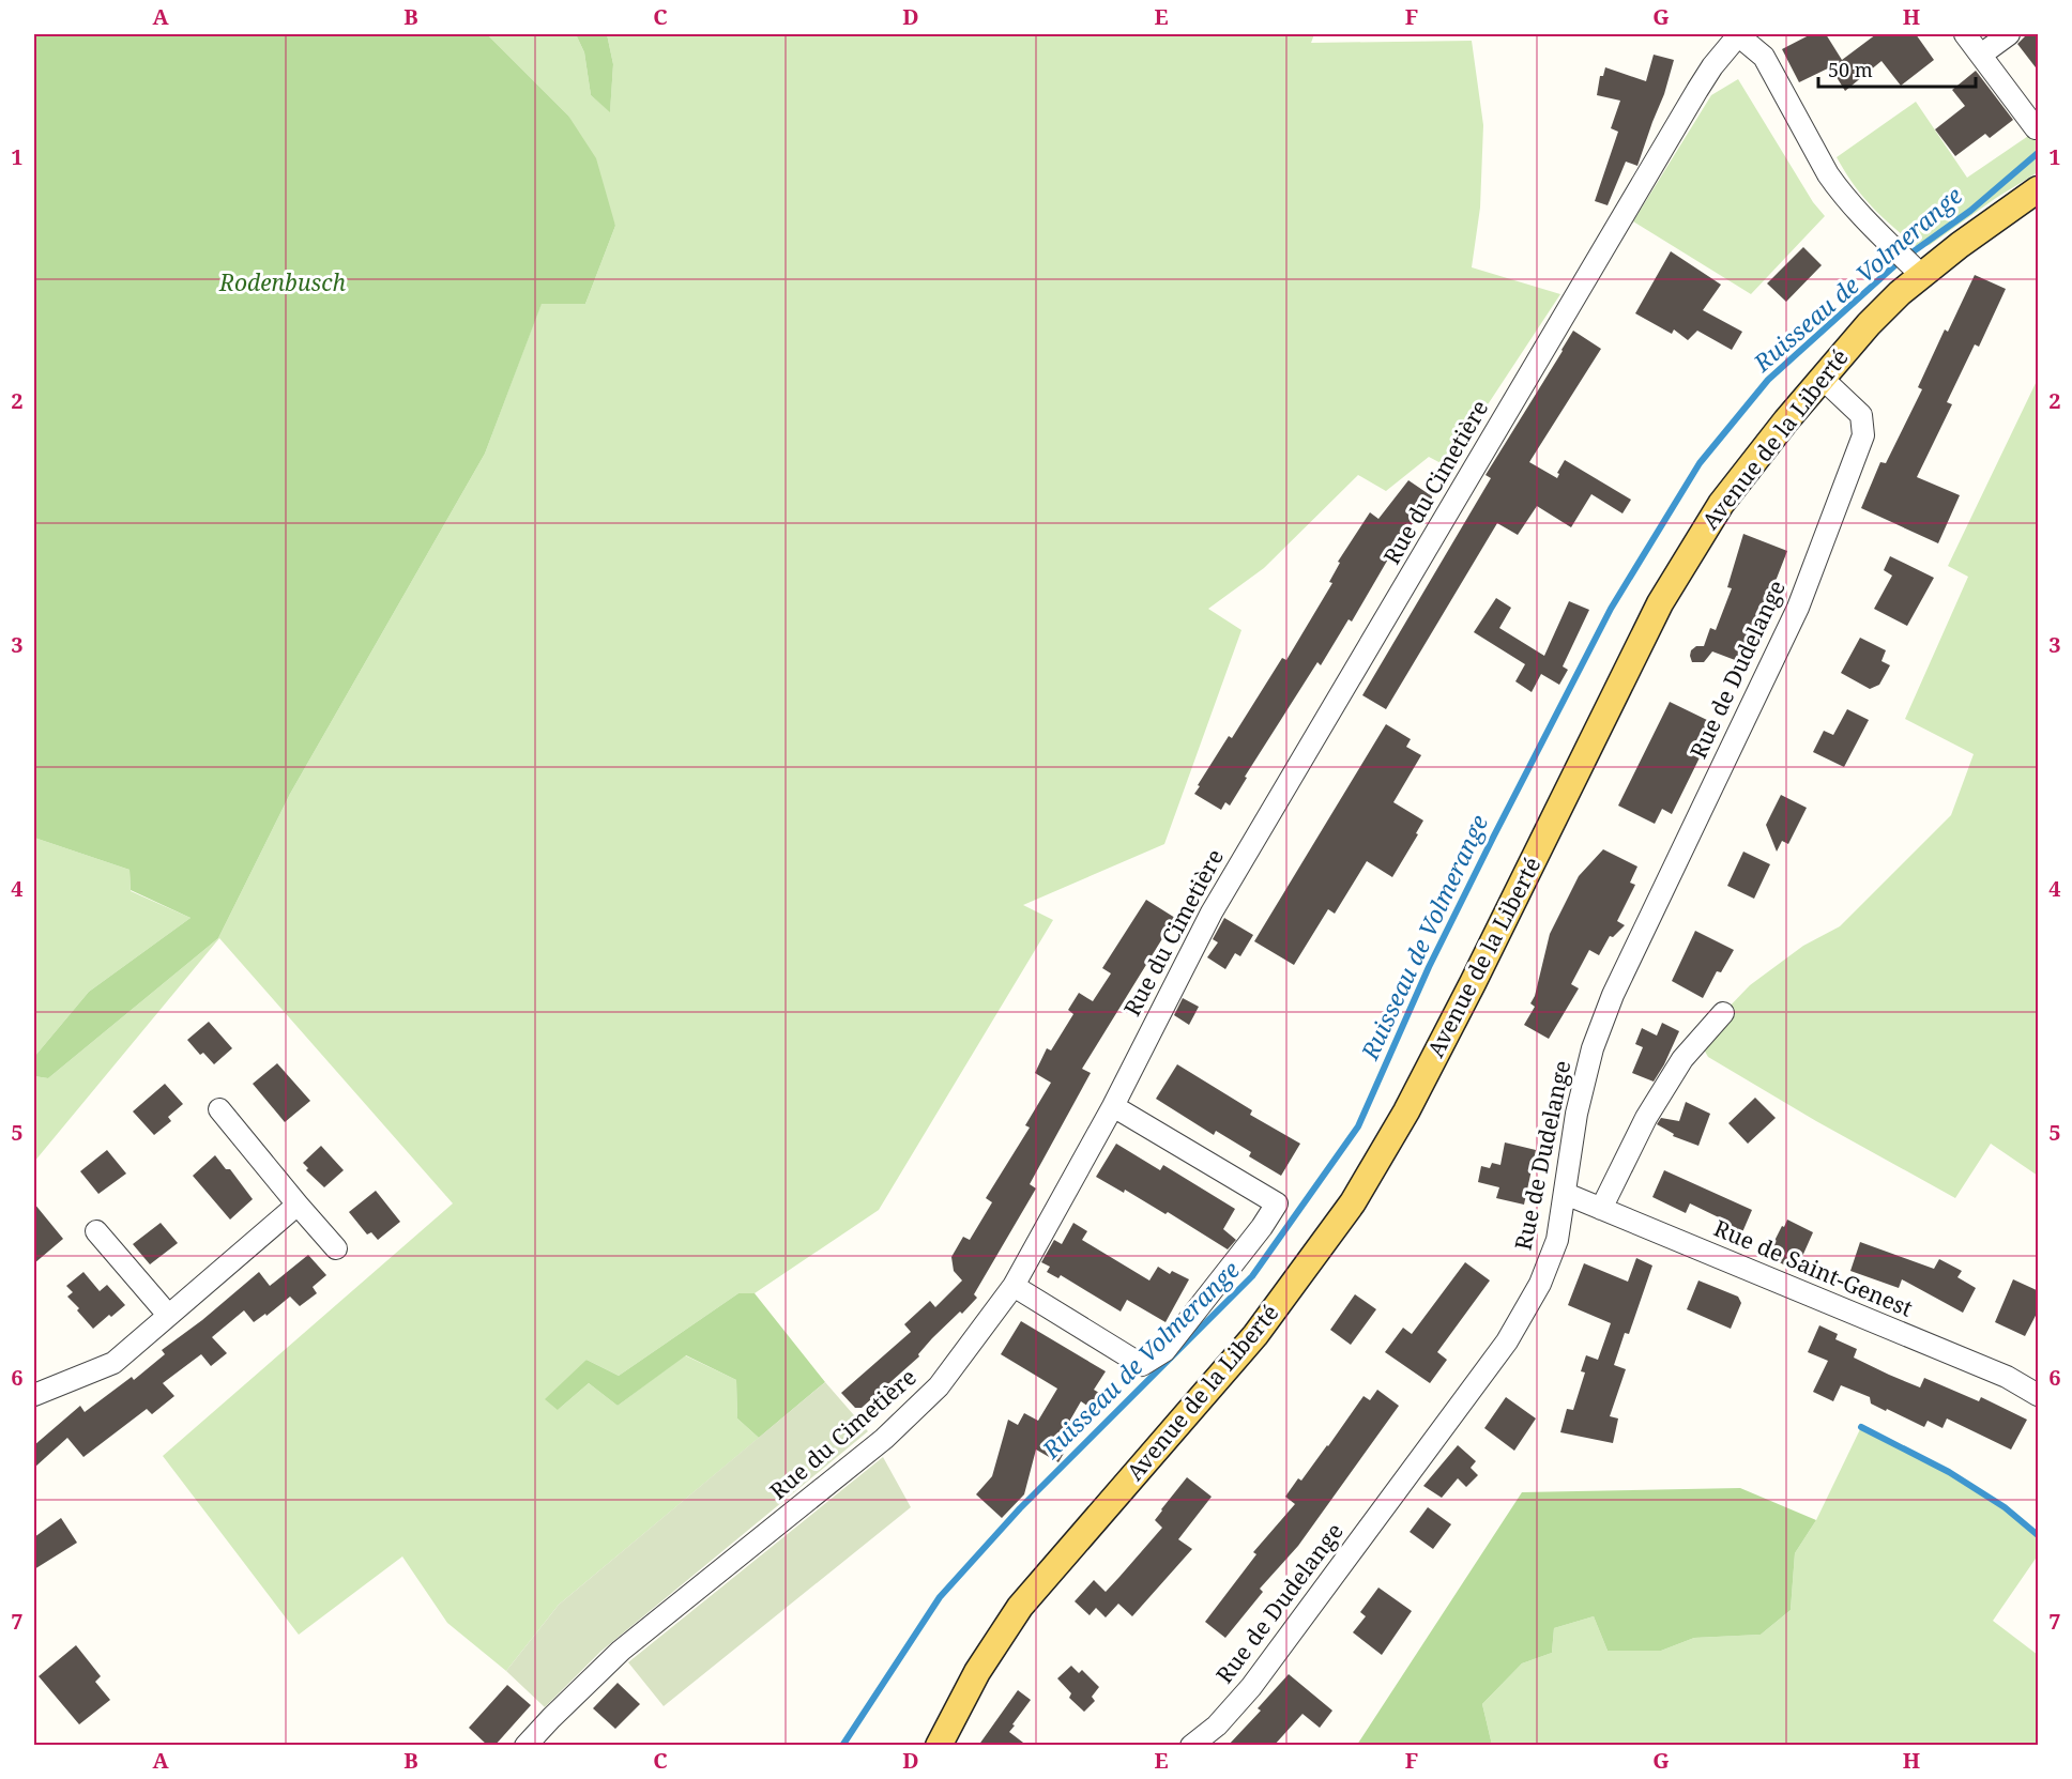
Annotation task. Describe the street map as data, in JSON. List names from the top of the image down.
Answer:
{
  "streets": {
    "main road": ["Avenue de la Liberté"],
    "street": ["Rue du Cimetière", "Rue de Dudelange", "Rue de Saint-Genest"]
  },
  "crossings": [
    ["Avenue de la Liberté", "Rue de Dudelange"],
    ["Rue de Dudelange", "Rue de Saint-Genest"]
  ],
  "water": ["Ruisseau de Volmerange"],
  "parks": ["Rodenbusch"],
  "scale_bar": "50 m",
  "grid": {
    "columns": [
      "A",
      "B",
      "C",
      "D",
      "E",
      "F",
      "G",
      "H"
    ],
    "rows": [
      "1",
      "2",
      "3",
      "4",
      "5",
      "6",
      "7"
    ]
  }
}
